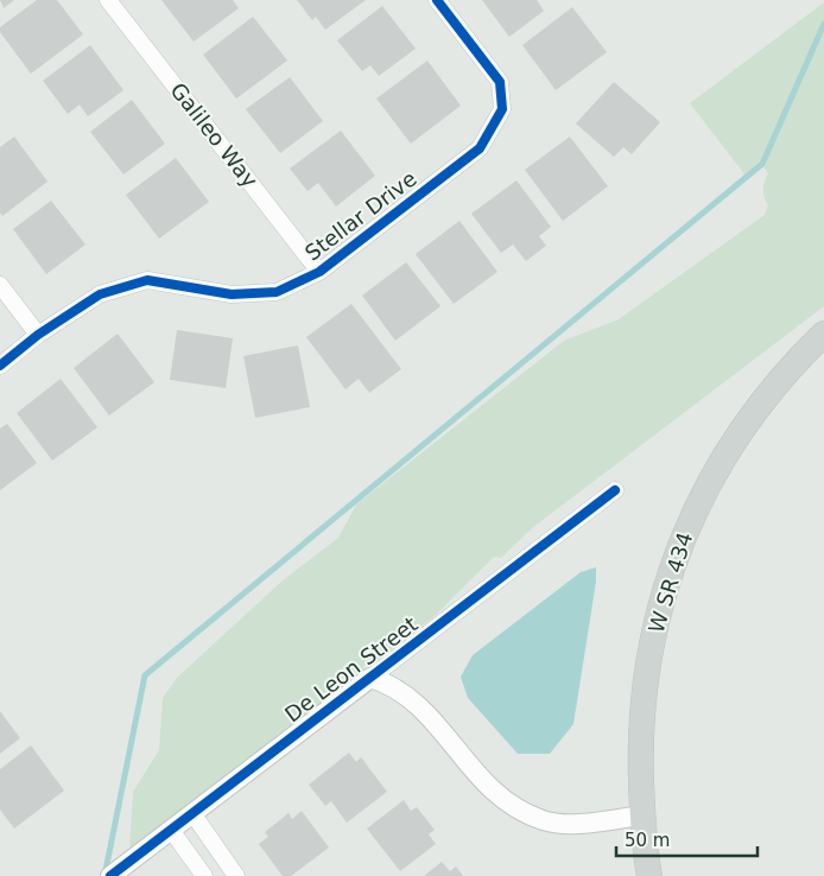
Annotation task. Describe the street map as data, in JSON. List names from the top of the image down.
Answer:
{
  "streets": {
    "main road": ["W SR 434"],
    "street": ["Galileo Way", "Stellar Drive", "De Leon Street"]
  },
  "crossings": [
    ["Galileo Way", "Stellar Drive"]
  ],
  "scale_bar": "50 m"
}
